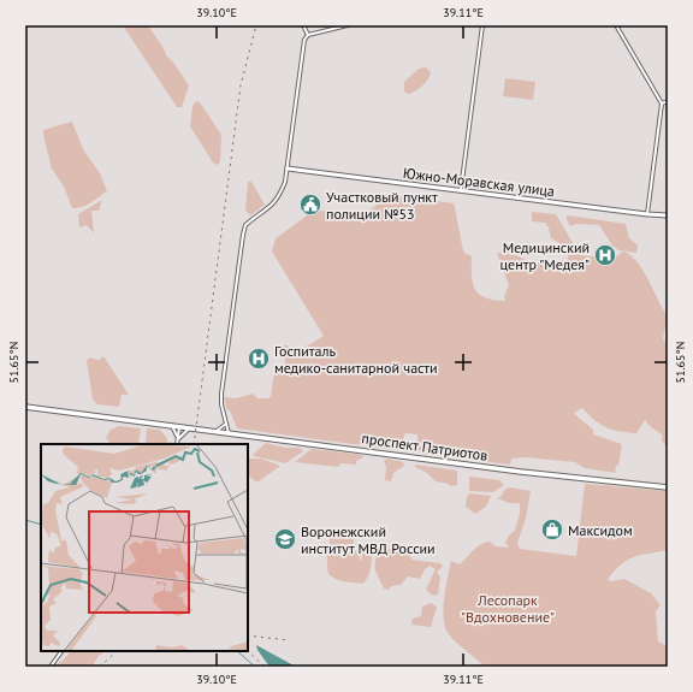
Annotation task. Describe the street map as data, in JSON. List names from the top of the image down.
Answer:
{
  "streets": {
    "highway": ["проспект Патриотов"],
    "main road": ["Южно-Моравская улица"]
  },
  "parks": ["Лесопарк \"Вдохновение\""],
  "places": {
    "public building": ["Участковый пункт полиции №53"],
    "hospital": ["Медицинский центр \"Медея\"", "Госпиталь медико-санитарной части"],
    "shop": ["Максидом"],
    "school or university": ["Воронежский институт МВД России"]
  },
  "coordinates": ["39.10°E", "39.11°E", "51.65°N"]
}
